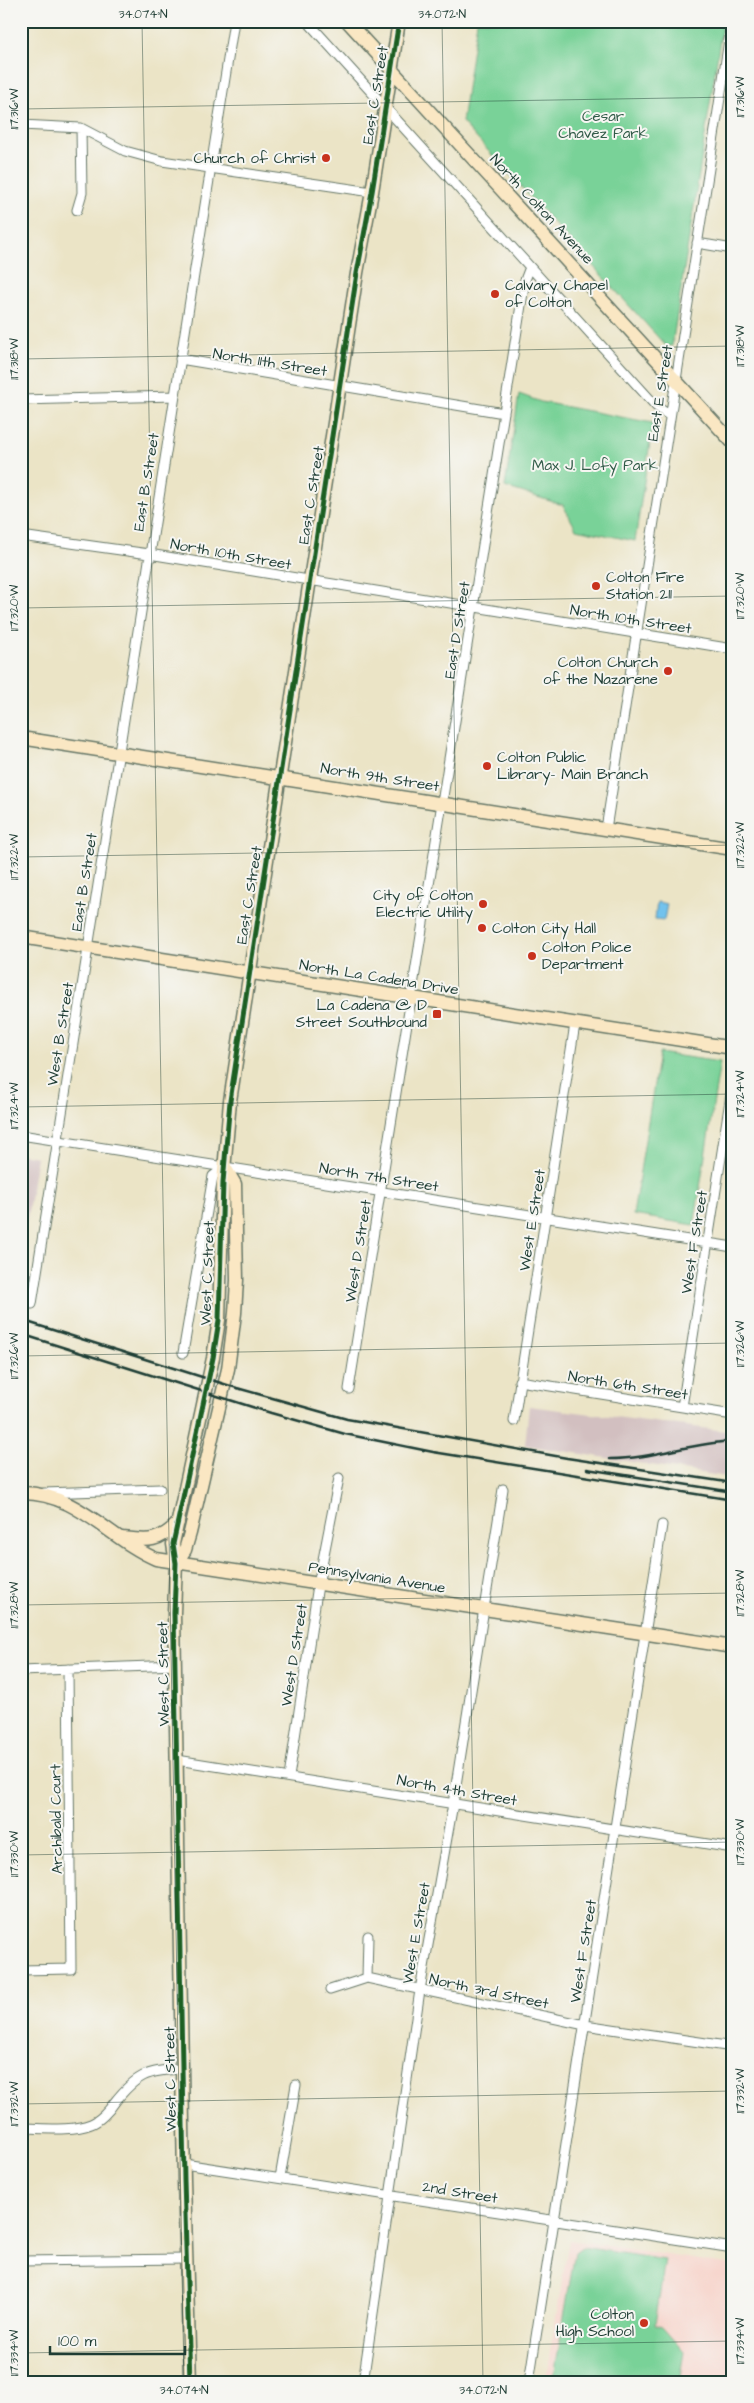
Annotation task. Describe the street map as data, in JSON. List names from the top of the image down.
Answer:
{
  "streets": {
    "street": [
      "East C Street",
      "North Colton Avenue",
      "North 11th Street",
      "East E Street",
      "East B Street",
      "North 10th Street",
      "East D Street",
      "North 9th Street",
      "North La Cadena Drive",
      "West B Street",
      "North 7th Street",
      "West E Street",
      "West F Street",
      "West D Street",
      "West C Street",
      "North 6th Street",
      "Pennsylvania Avenue",
      "North 4th Street",
      "Archibald Court",
      "North 3rd Street",
      "2nd Street"
    ]
  },
  "crossings": [
    ["East C Street", "North Colton Avenue"],
    ["East C Street", "North 11th Street"],
    ["East C Street", "North 10th Street"],
    ["East C Street", "North 9th Street"],
    ["East C Street", "North La Cadena Drive"],
    ["East C Street", "West C Street"],
    ["North Colton Avenue", "East E Street"],
    ["North 11th Street", "East B Street"],
    ["North 11th Street", "East D Street"],
    ["East E Street", "North 10th Street"],
    ["East E Street", "North 9th Street"],
    ["East B Street", "North 10th Street"],
    ["East B Street", "North 9th Street"],
    ["East B Street", "North La Cadena Drive"],
    ["East B Street", "West B Street"],
    ["North 10th Street", "East D Street"],
    ["East D Street", "North 9th Street"],
    ["East D Street", "North La Cadena Drive"],
    ["East D Street", "West D Street"],
    ["North La Cadena Drive", "West B Street"],
    ["North La Cadena Drive", "West E Street"],
    ["North La Cadena Drive", "West D Street"],
    ["North La Cadena Drive", "West C Street"],
    ["West B Street", "North 7th Street"],
    ["North 7th Street", "West E Street"],
    ["North 7th Street", "West F Street"],
    ["North 7th Street", "West D Street"],
    ["North 7th Street", "West C Street"],
    ["West E Street", "North 6th Street"],
    ["West E Street", "Pennsylvania Avenue"],
    ["West E Street", "North 4th Street"],
    ["West E Street", "North 3rd Street"],
    ["West E Street", "2nd Street"],
    ["West F Street", "North 6th Street"],
    ["West F Street", "Pennsylvania Avenue"],
    ["West F Street", "North 4th Street"],
    ["West F Street", "North 3rd Street"],
    ["West F Street", "2nd Street"],
    ["West D Street", "Pennsylvania Avenue"],
    ["West D Street", "North 4th Street"],
    ["West C Street", "Pennsylvania Avenue"],
    ["West C Street", "North 4th Street"],
    ["West C Street", "2nd Street"]
  ],
  "parks": ["Cesar Chavez Park", "Max J. Lofy Park"],
  "places": {
    "other": [
      "Church of Christ",
      "Calvary Chapel of Colton",
      "Colton Fire Station 211",
      "Colton Church of the Nazarene",
      "Colton Public Library- Main Branch",
      "City of Colton Electric Utility",
      "Colton City Hall",
      "Colton Police Department",
      "Colton High School"
    ],
    "transit": ["La Cadena @ D Street Southbound"]
  },
  "scale_bar": "100 m",
  "coordinates": [
    "34.074°N",
    "34.072°N",
    "117.316°W",
    "117.318°W",
    "117.320°W",
    "117.322°W",
    "117.324°W",
    "117.326°W",
    "117.328°W",
    "117.330°W",
    "117.332°W",
    "117.334°W"
  ]
}
